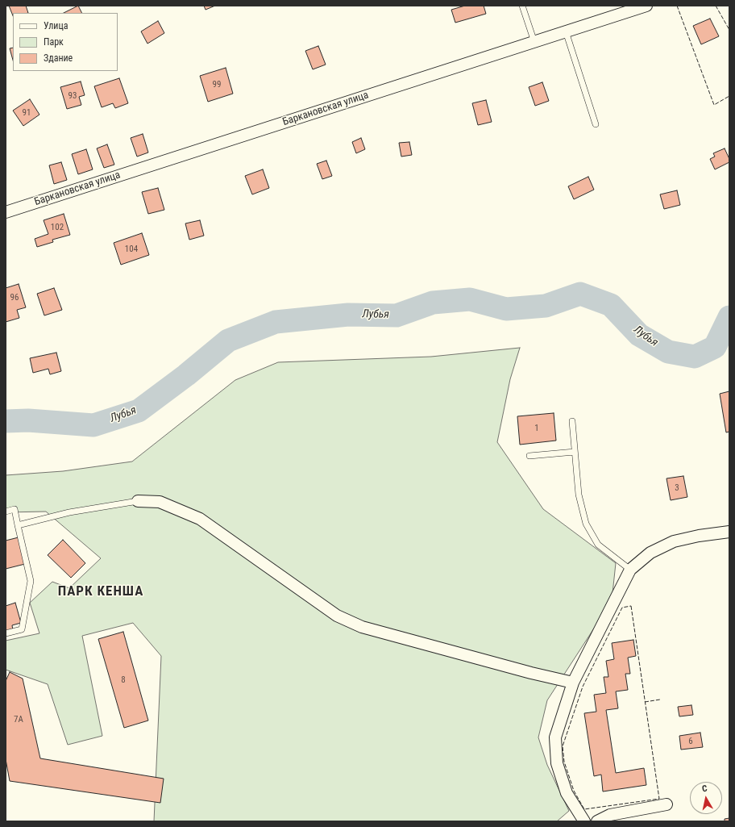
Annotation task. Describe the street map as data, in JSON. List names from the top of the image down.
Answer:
{
  "streets": {
    "street": ["Баркановская улица"]
  },
  "districts": ["ПАРК КЕНША"],
  "water": ["Лубья"],
  "house_numbers": [
    "99",
    "93",
    "91",
    "102",
    "104",
    "96",
    "1",
    "3",
    "8",
    "7А",
    "6"
  ],
  "legend": ["Улица", "Парк", "Здание"],
  "north": "top"
}
